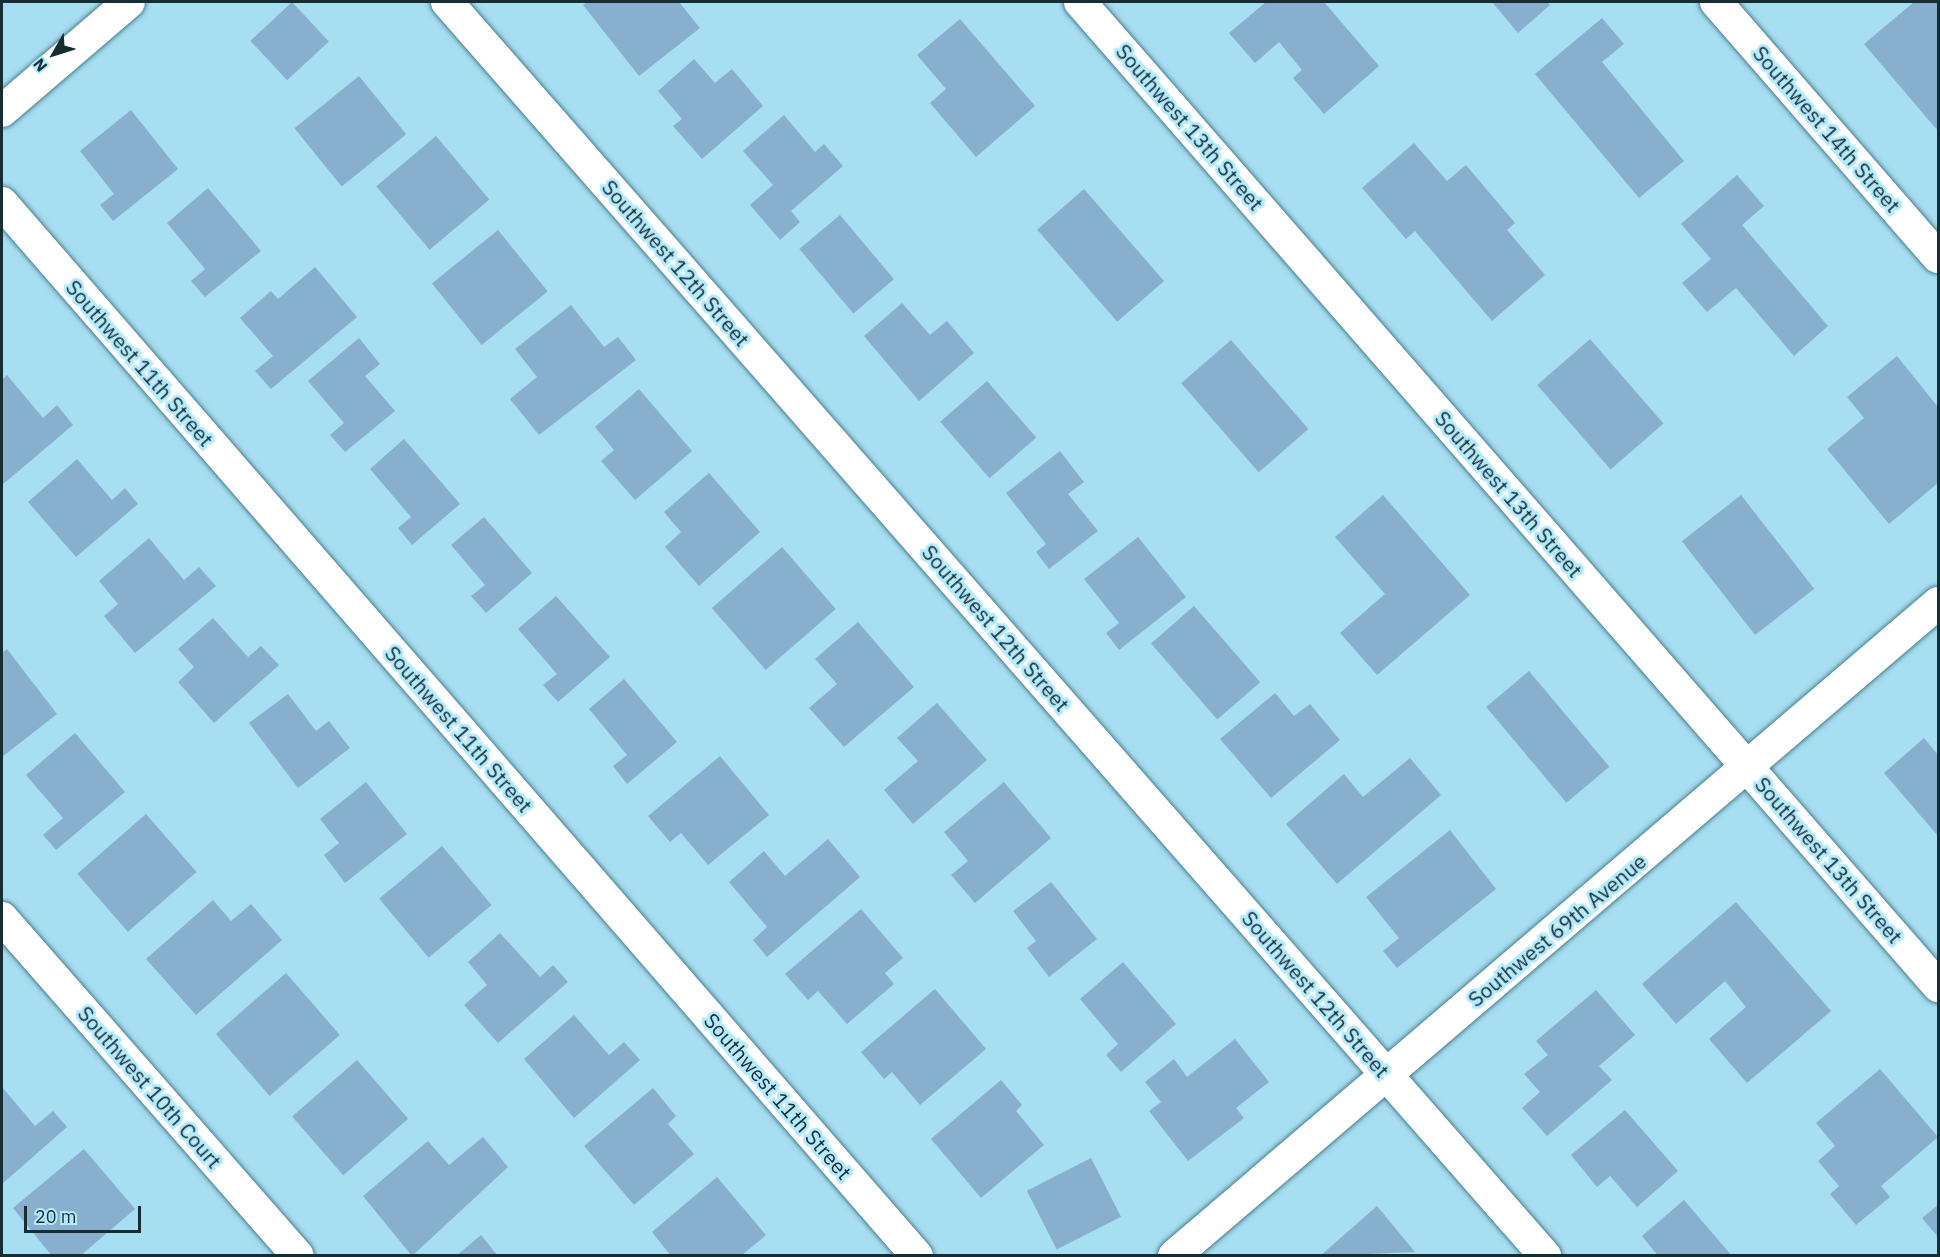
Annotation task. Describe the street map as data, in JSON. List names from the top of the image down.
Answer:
{
  "streets": {
    "street": [
      "Southwest 13th Street",
      "Southwest 14th Street",
      "Southwest 12th Street",
      "Southwest 11th Street",
      "Southwest 69th Avenue",
      "Southwest 10th Court"
    ]
  },
  "crossings": [
    ["Southwest 13th Street", "Southwest 69th Avenue"],
    ["Southwest 12th Street", "Southwest 69th Avenue"]
  ],
  "scale_bar": "20 m",
  "north": "bottom left"
}
